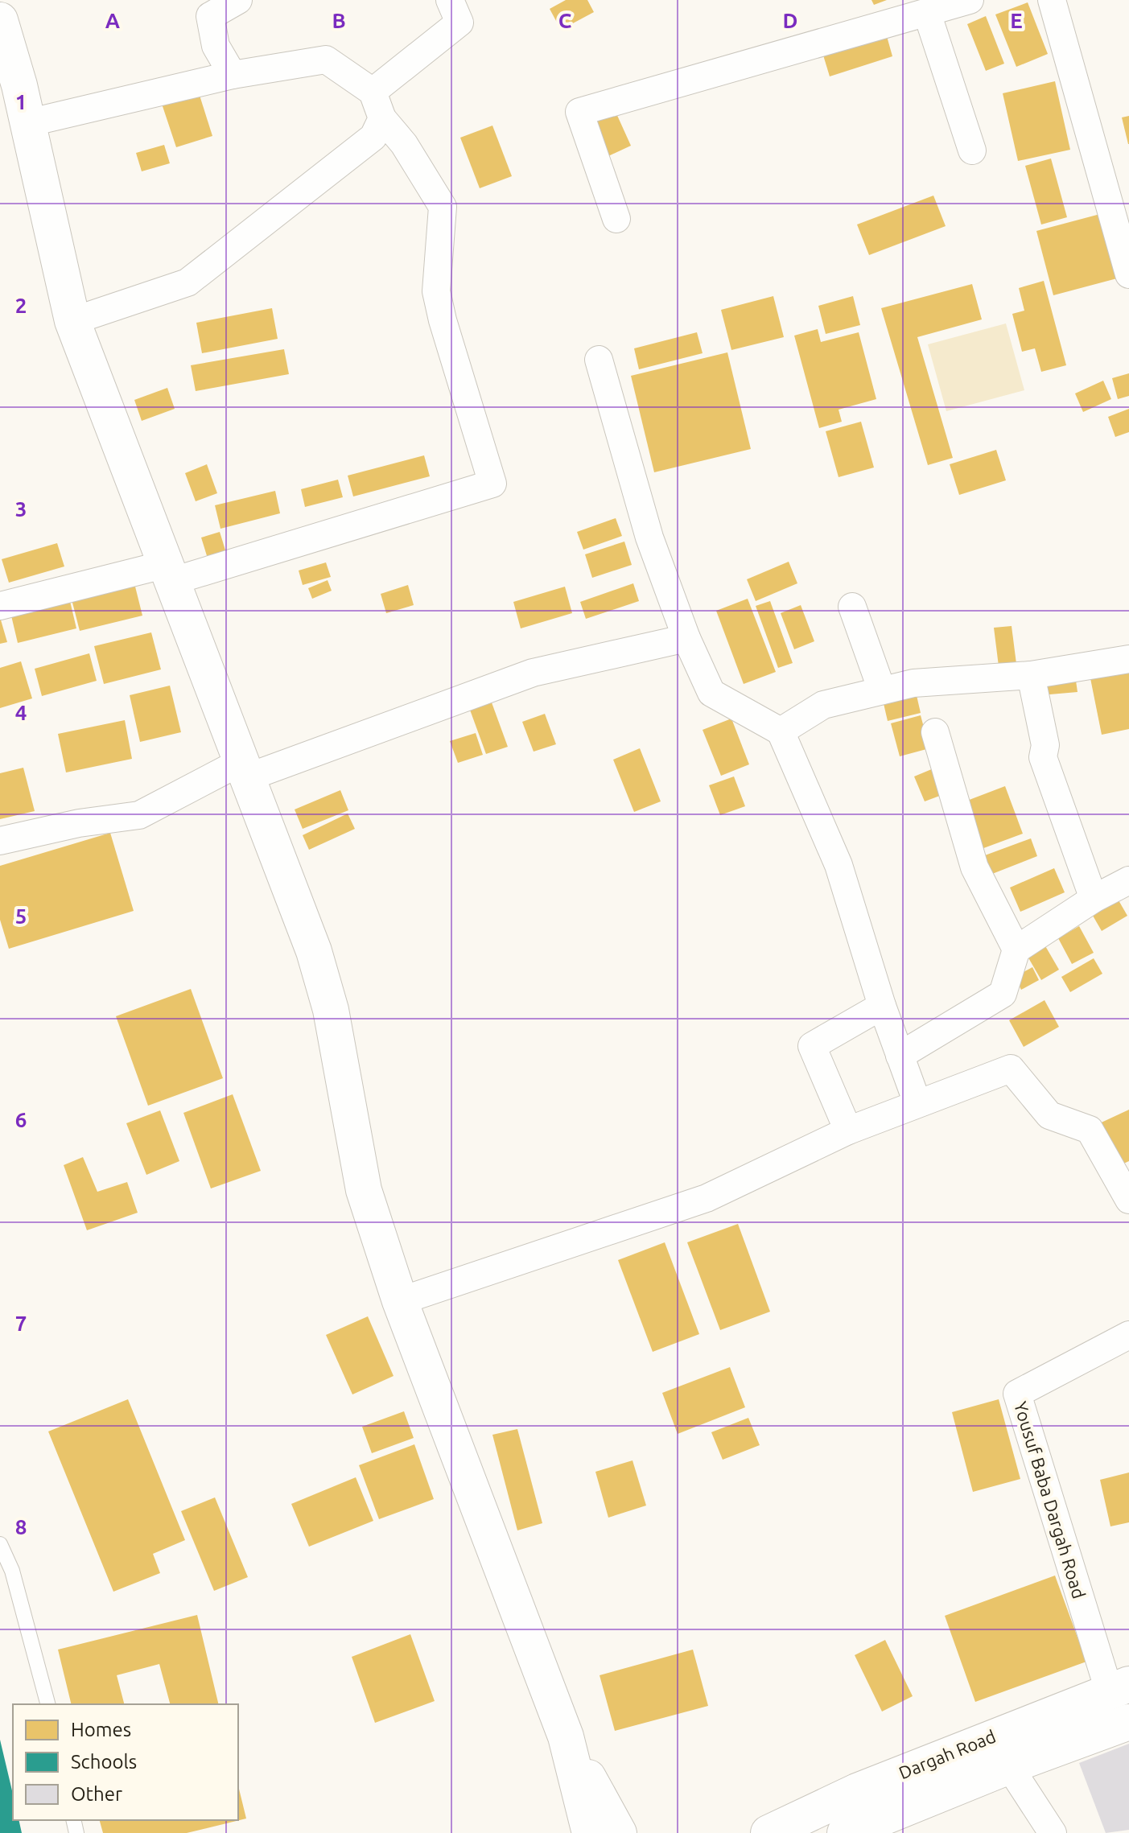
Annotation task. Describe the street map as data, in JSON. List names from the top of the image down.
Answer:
{
  "streets": {
    "street": ["Yousuf Baba Dargah Road", "Dargah Road"]
  },
  "crossings": [
    ["Yousuf Baba Dargah Road", "Dargah Road"]
  ],
  "legend": ["Homes", "Schools", "Other"],
  "grid": {
    "columns": [
      "A",
      "B",
      "C",
      "D",
      "E"
    ],
    "rows": [
      "1",
      "2",
      "3",
      "4",
      "5",
      "6",
      "7",
      "8"
    ]
  }
}
